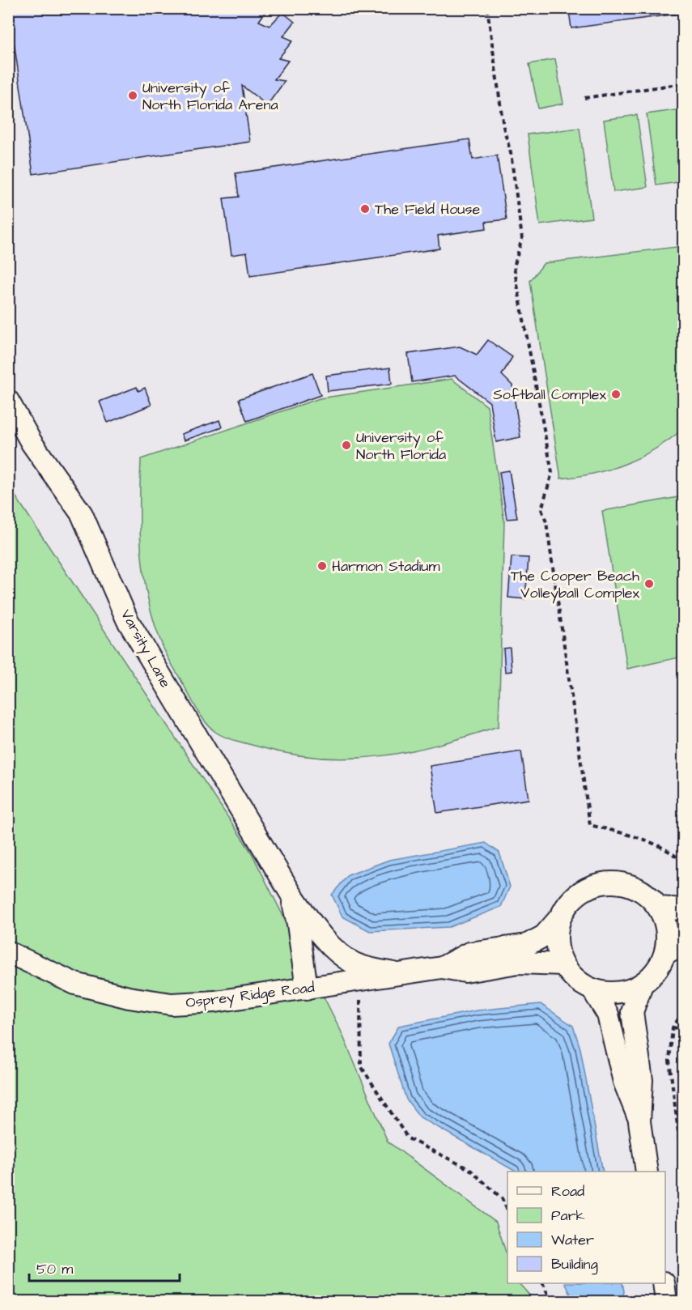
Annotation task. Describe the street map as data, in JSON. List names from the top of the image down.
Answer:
{
  "streets": {
    "street": ["Varsity Lane", "Osprey Ridge Road"]
  },
  "crossings": [
    ["Varsity Lane", "Osprey Ridge Road"]
  ],
  "places": [
    "University of North Florida Arena",
    "The Field House",
    "Softball Complex",
    "University of North Florida",
    "Harmon Stadium",
    "The Cooper Beach Volleyball Complex"
  ],
  "legend": [
    "Road",
    "Park",
    "Water",
    "Building"
  ],
  "scale_bar": "50 m"
}
